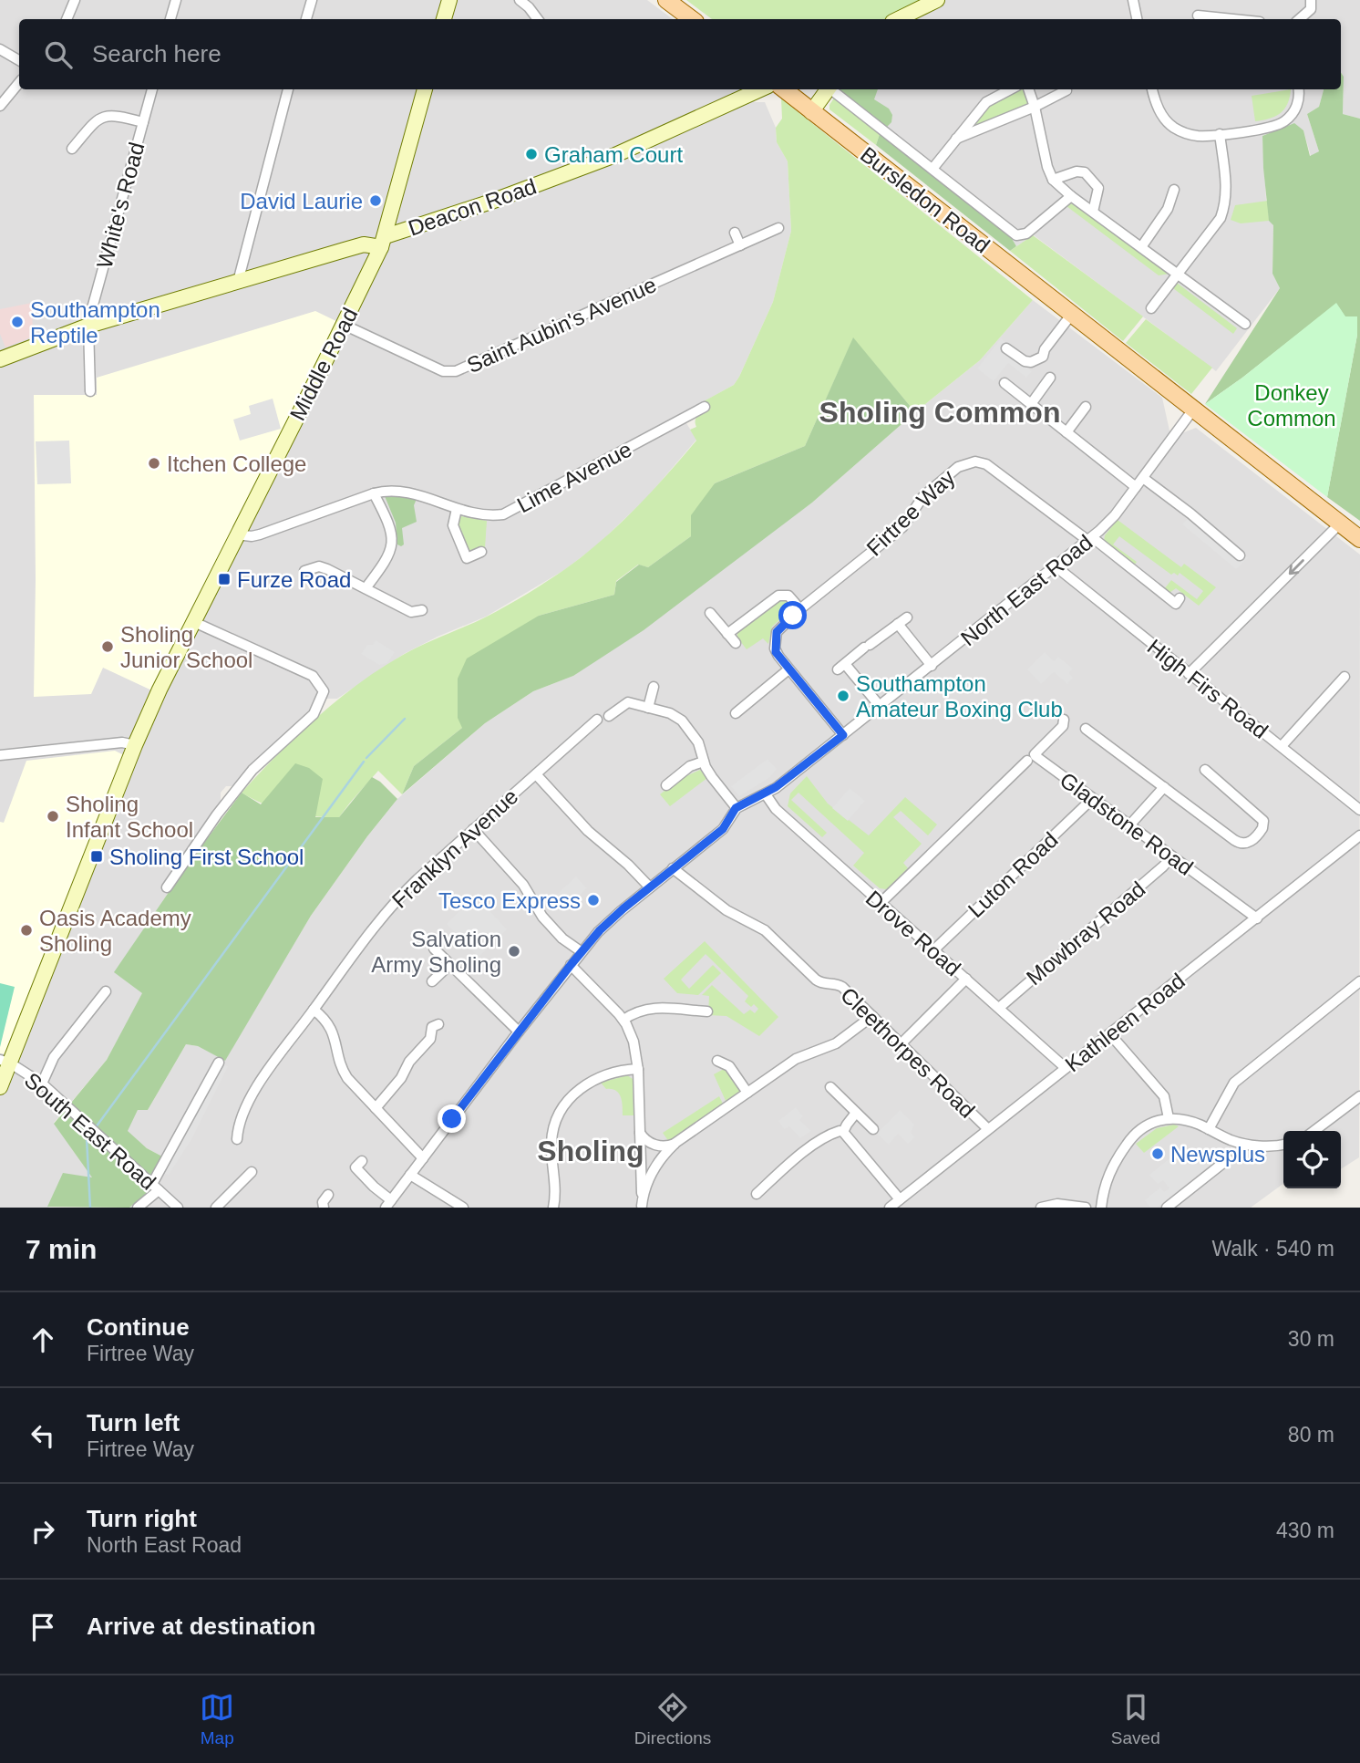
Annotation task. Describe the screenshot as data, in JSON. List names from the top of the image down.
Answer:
{
  "streets": {
    "main road": ["Bursledon Road"],
    "street": [
      "White's Road",
      "Deacon Road",
      "Saint Aubin's Avenue",
      "Middle Road",
      "Lime Avenue",
      "Firtree Way",
      "North East Road",
      "High Firs Road",
      "Gladstone Road",
      "Franklyn Avenue",
      "Luton Road",
      "Drove Road",
      "Mowbray Road",
      "Kathleen Road",
      "Cleethorpes Road",
      "South East Road"
    ]
  },
  "crossings": [
    ["Bursledon Road", "North East Road"],
    ["White's Road", "Deacon Road"],
    ["Deacon Road", "Middle Road"],
    ["Saint Aubin's Avenue", "Middle Road"],
    ["Middle Road", "Lime Avenue"],
    ["Middle Road", "South East Road"],
    ["Firtree Way", "North East Road"],
    ["North East Road", "High Firs Road"],
    ["North East Road", "Drove Road"],
    ["North East Road", "Cleethorpes Road"],
    ["Gladstone Road", "Luton Road"],
    ["Gladstone Road", "Mowbray Road"],
    ["Gladstone Road", "Kathleen Road"],
    ["Luton Road", "Drove Road"],
    ["Drove Road", "Mowbray Road"],
    ["Drove Road", "Kathleen Road"],
    ["Kathleen Road", "Cleethorpes Road"]
  ],
  "districts": ["Sholing Common", "Sholing"],
  "parks": ["Donkey Common"],
  "places": {
    "other": [
      "Graham Court",
      "David Laurie",
      "Southampton Reptile",
      "Itchen College",
      "Sholing Junior School",
      "Southampton Amateur Boxing Club",
      "Sholing Infant School",
      "Tesco Express",
      "Oasis Academy Sholing",
      "Salvation Army Sholing",
      "Newsplus"
    ],
    "transit": ["Furze Road", "Sholing First School"]
  },
  "page": {
    "search": "Search here",
    "heading": ["7 min", "Walk · 540 m"],
    "list": [
      ["Continue", "Firtree Way", "30 m"],
      ["Turn left", "Firtree Way", "80 m"],
      ["Turn right", "North East Road", "430 m"],
      "Arrive at destination"
    ],
    "nav": ["Map", "Directions", "Saved"]
  }
}
